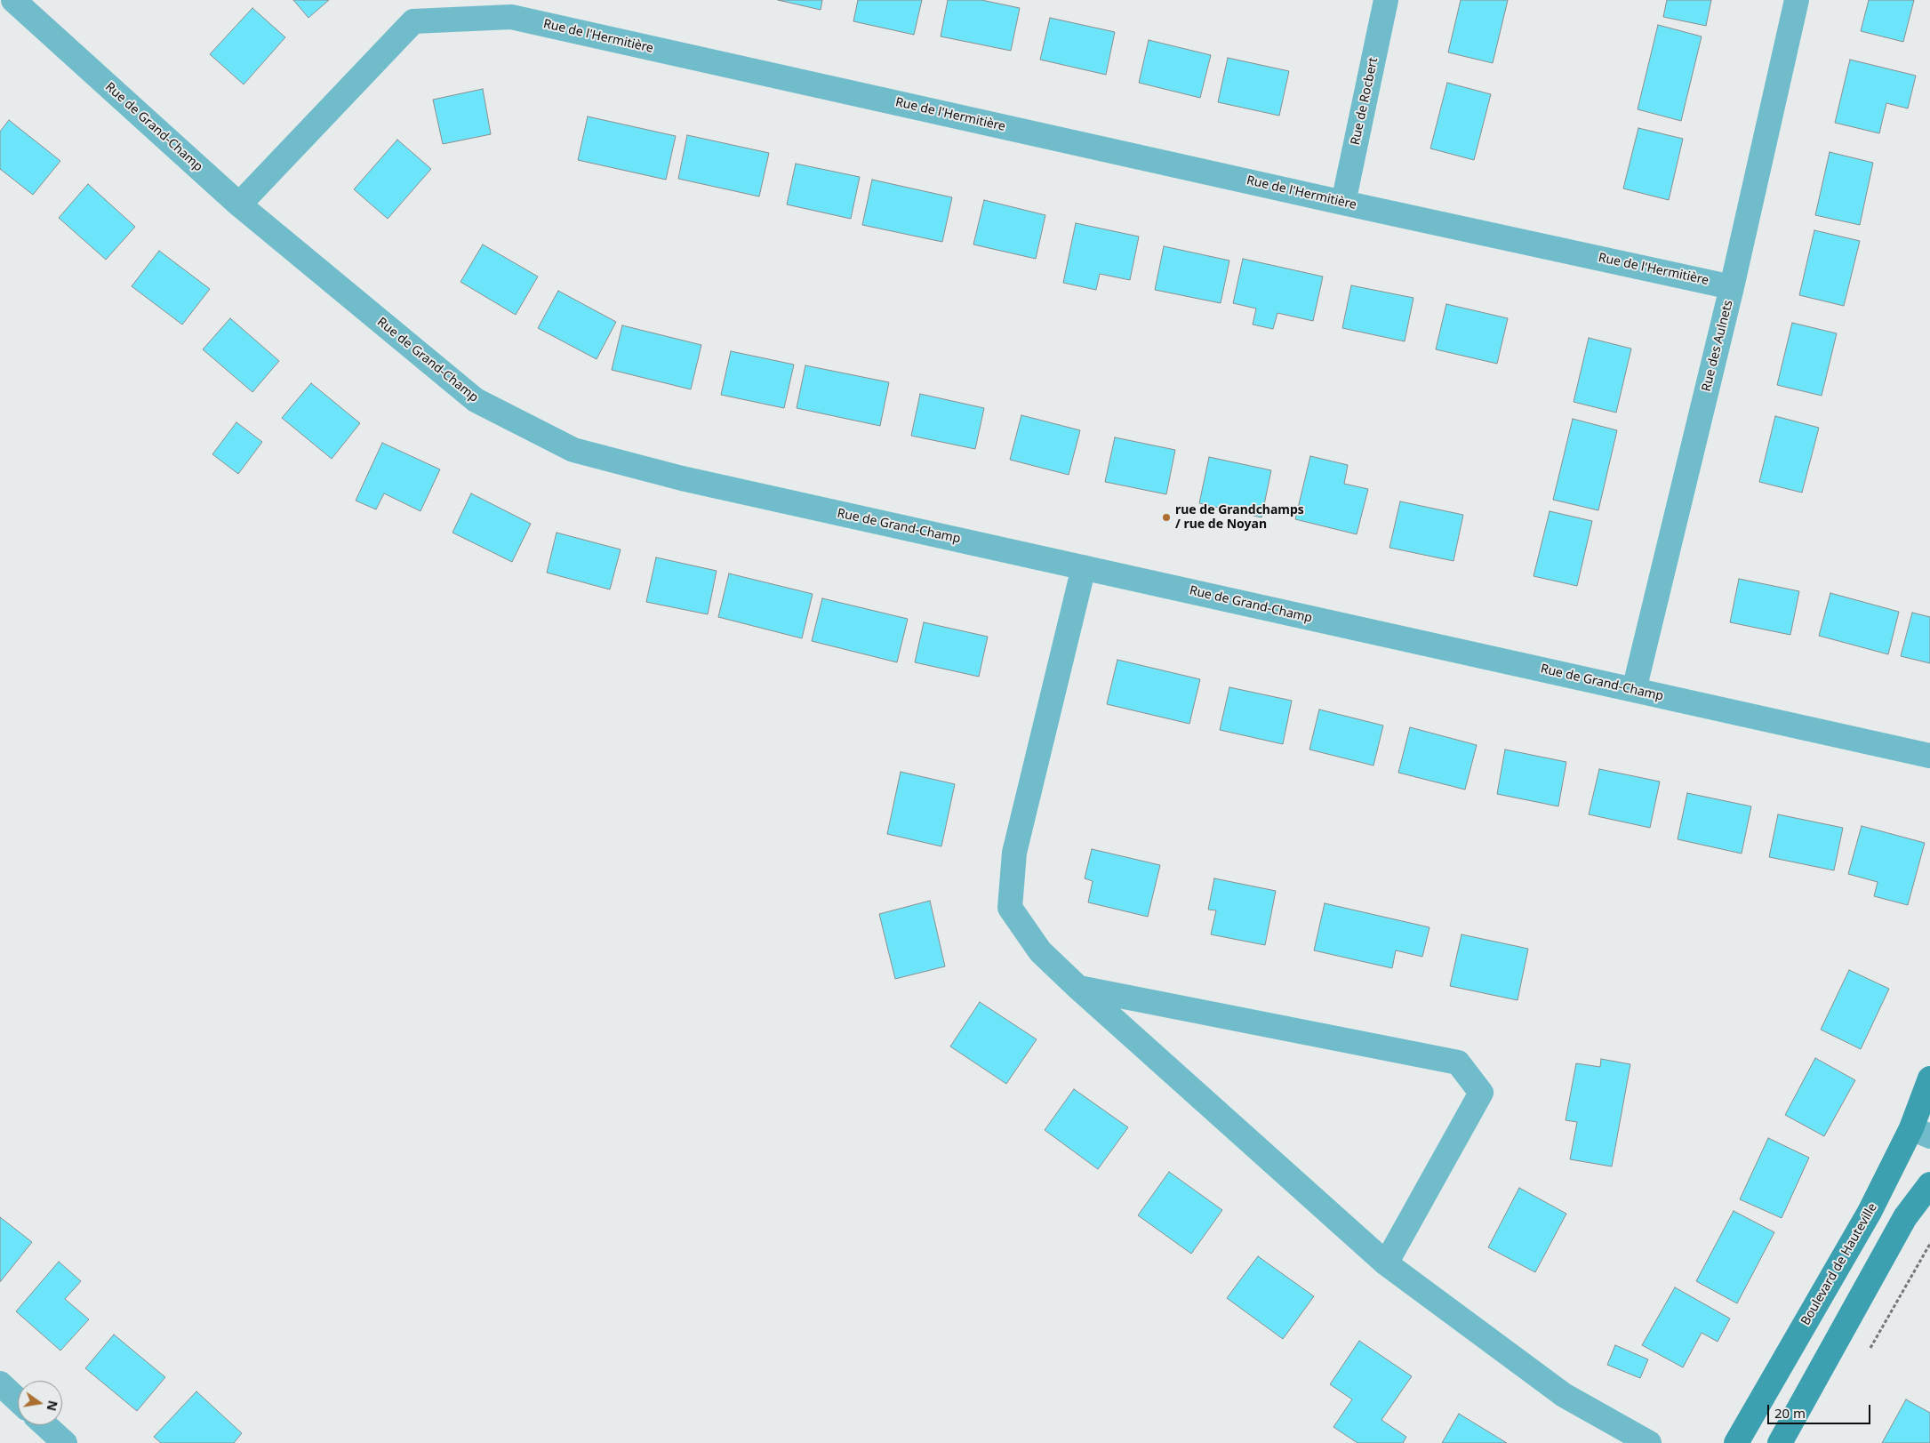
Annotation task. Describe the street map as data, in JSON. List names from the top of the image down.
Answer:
{
  "streets": {
    "street": [
      "Rue de l'Hermitière",
      "Rue de Rocbert",
      "Rue de Grand-Champ",
      "Rue des Aulnets",
      "Boulevard de Hauteville"
    ]
  },
  "crossings": [
    ["Rue de l'Hermitière", "Rue de Rocbert"],
    ["Rue de l'Hermitière", "Rue de Grand-Champ"],
    ["Rue de l'Hermitière", "Rue des Aulnets"],
    ["Rue de Grand-Champ", "Rue des Aulnets"]
  ],
  "places": ["rue de Grandchamps / rue de Noyan"],
  "scale_bar": "20 m",
  "north": "right"
}
